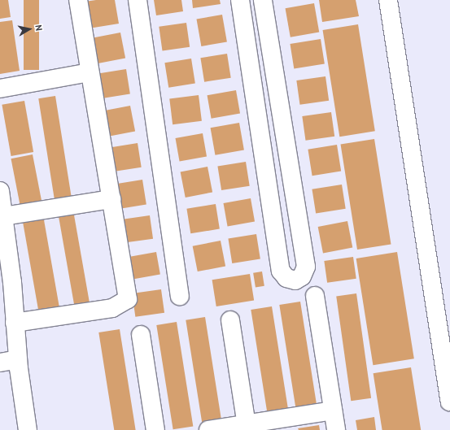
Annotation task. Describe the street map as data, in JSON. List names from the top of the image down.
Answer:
{
  "north": "right"
}
